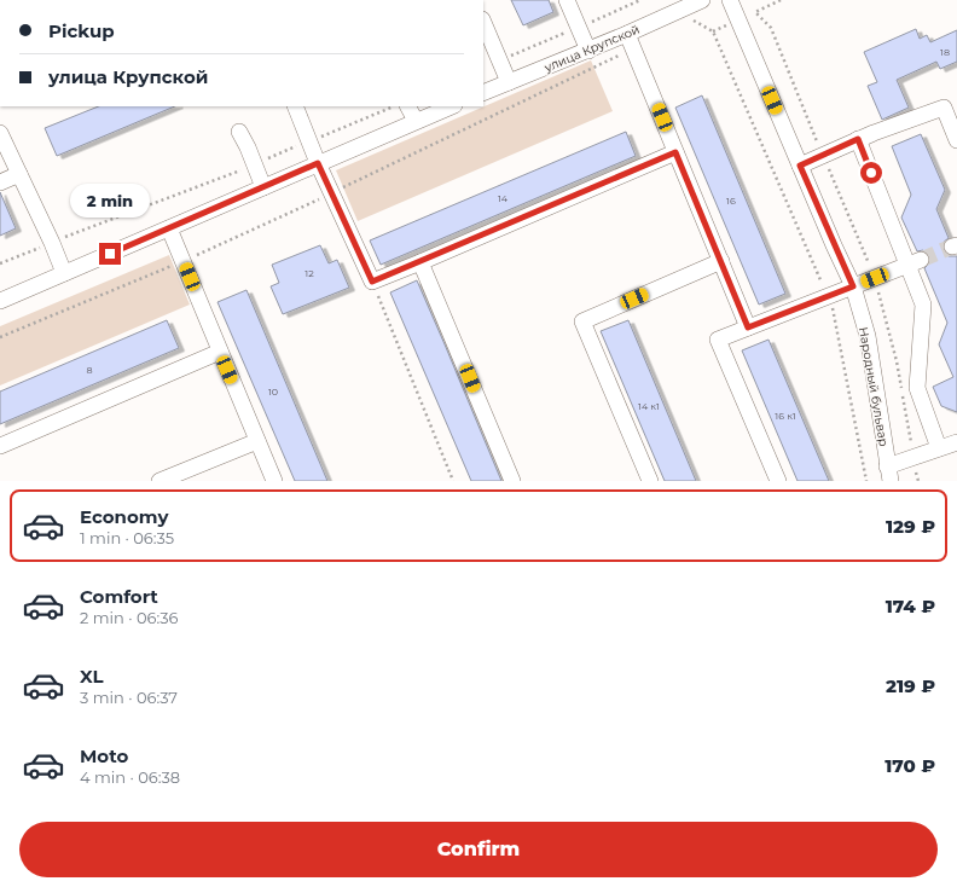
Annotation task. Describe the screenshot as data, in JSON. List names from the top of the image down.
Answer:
{
  "streets": {
    "street": ["улица Крупской", "Народный бульвар"]
  },
  "house_numbers": [
    "18",
    "14",
    "16",
    "12",
    "8",
    "10",
    "14 к1",
    "16 к1"
  ],
  "page": {
    "banner": ["Pickup", "улица Крупской"],
    "bubble": "2 min",
    "list": [
      {
        "name": "Economy",
        "note": "1 min · 06:35",
        "value": "129 ₽"
      },
      {
        "name": "Comfort",
        "note": "2 min · 06:36",
        "value": "174 ₽"
      },
      {
        "name": "XL",
        "note": "3 min · 06:37",
        "value": "219 ₽"
      },
      {
        "name": "Moto",
        "note": "4 min · 06:38",
        "value": "170 ₽"
      }
    ],
    "buttons": "Confirm"
  }
}
